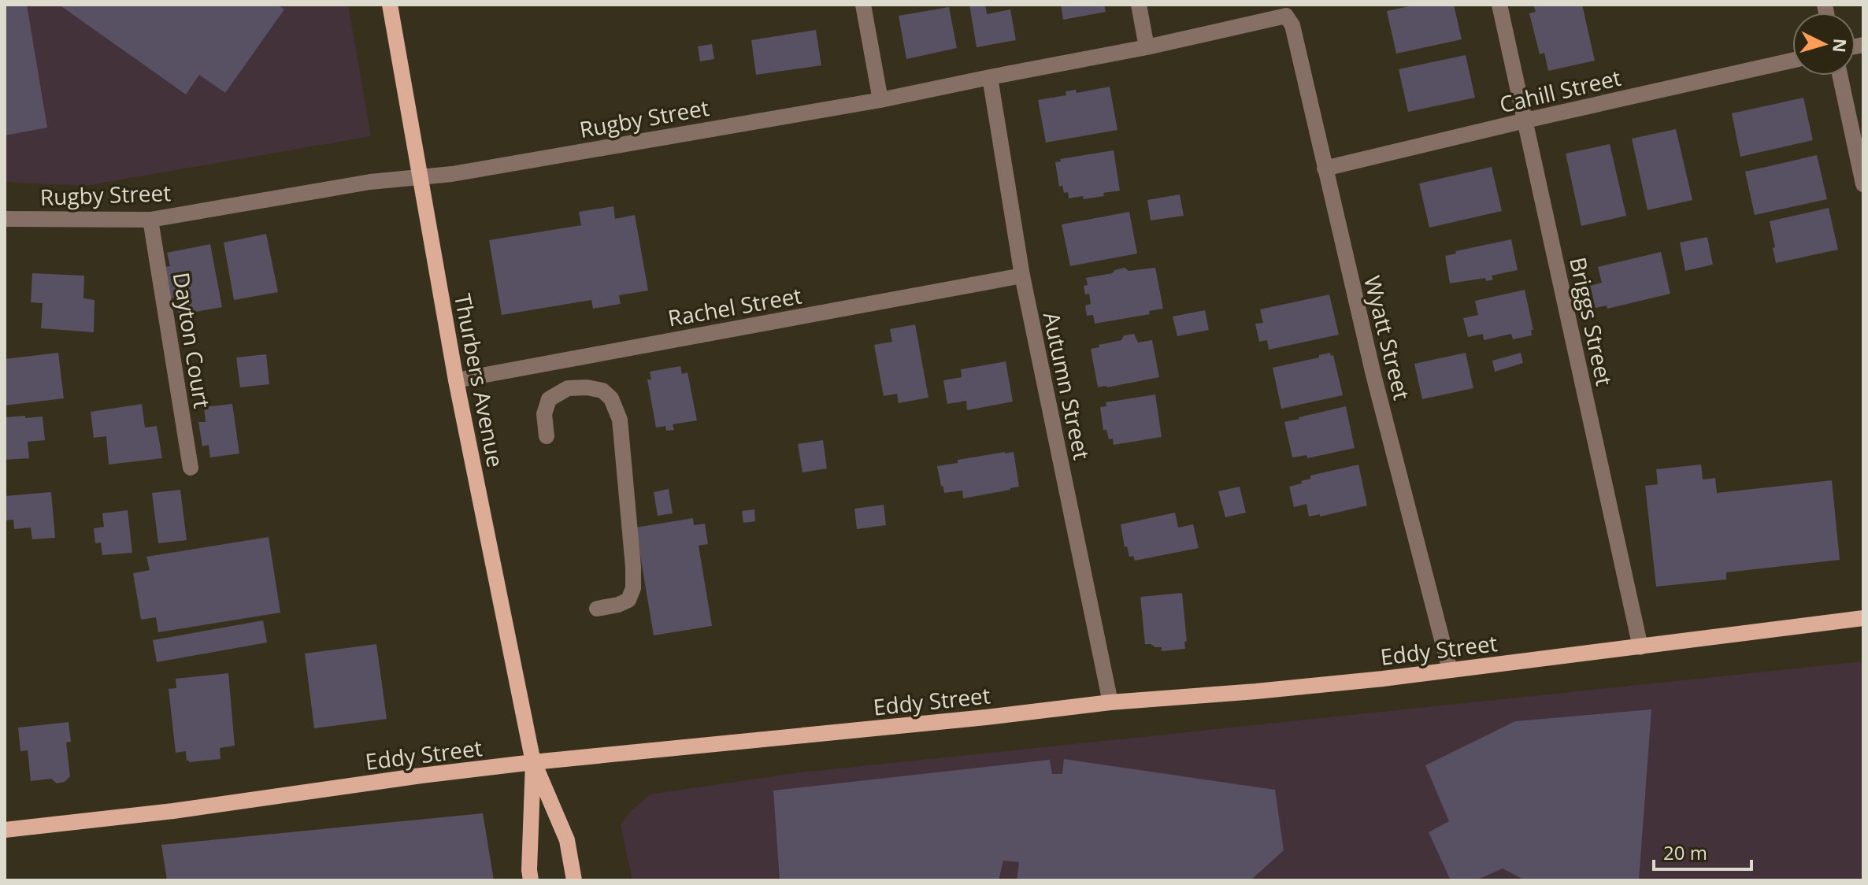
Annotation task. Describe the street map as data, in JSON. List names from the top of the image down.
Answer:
{
  "streets": {
    "main road": ["Thurbers Avenue", "Eddy Street"],
    "street": [
      "Cahill Street",
      "Rugby Street",
      "Rachel Street",
      "Briggs Street",
      "Wyatt Street",
      "Dayton Court",
      "Autumn Street"
    ]
  },
  "crossings": [
    ["Cahill Street", "Briggs Street"],
    ["Cahill Street", "Wyatt Street"],
    ["Rugby Street", "Wyatt Street"],
    ["Rugby Street", "Dayton Court"],
    ["Rugby Street", "Thurbers Avenue"],
    ["Rugby Street", "Autumn Street"],
    ["Rachel Street", "Thurbers Avenue"],
    ["Rachel Street", "Autumn Street"],
    ["Briggs Street", "Eddy Street"],
    ["Wyatt Street", "Eddy Street"],
    ["Thurbers Avenue", "Eddy Street"],
    ["Autumn Street", "Eddy Street"]
  ],
  "scale_bar": "20 m",
  "north": "right"
}
